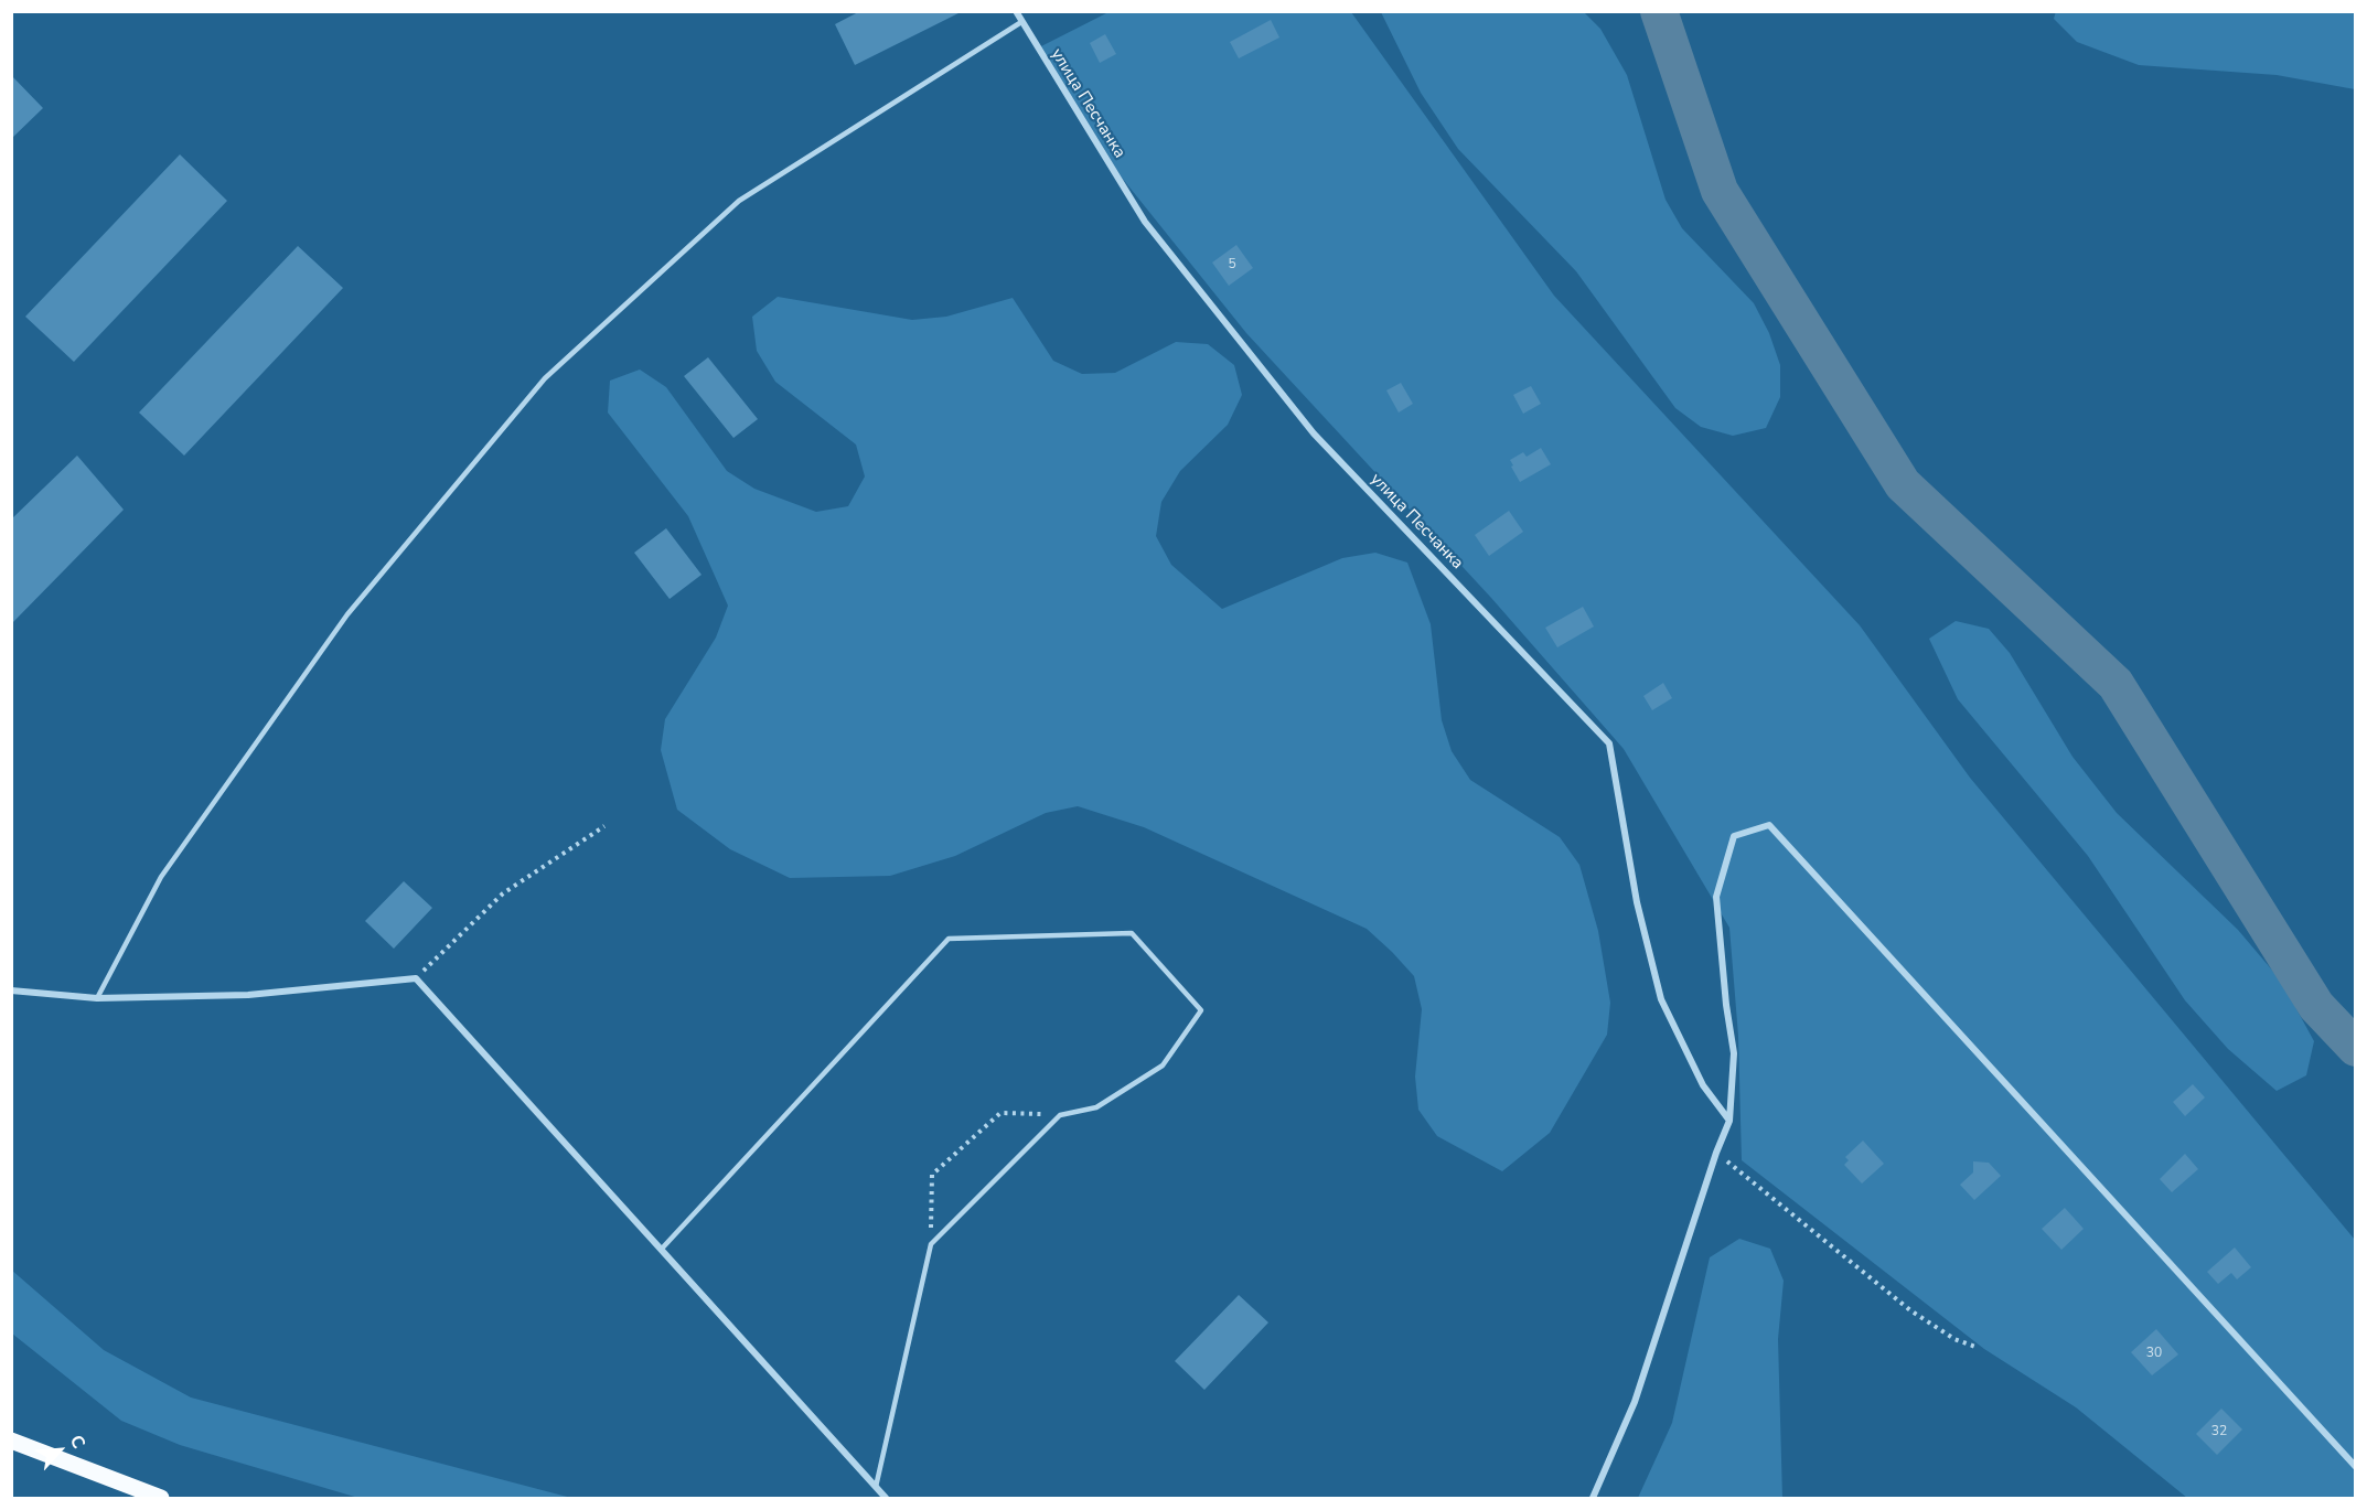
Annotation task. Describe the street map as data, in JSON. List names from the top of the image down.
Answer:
{
  "streets": {
    "street": ["улица Песчанка"]
  },
  "house_numbers": ["5", "30", "32"],
  "north": "top right"
}
